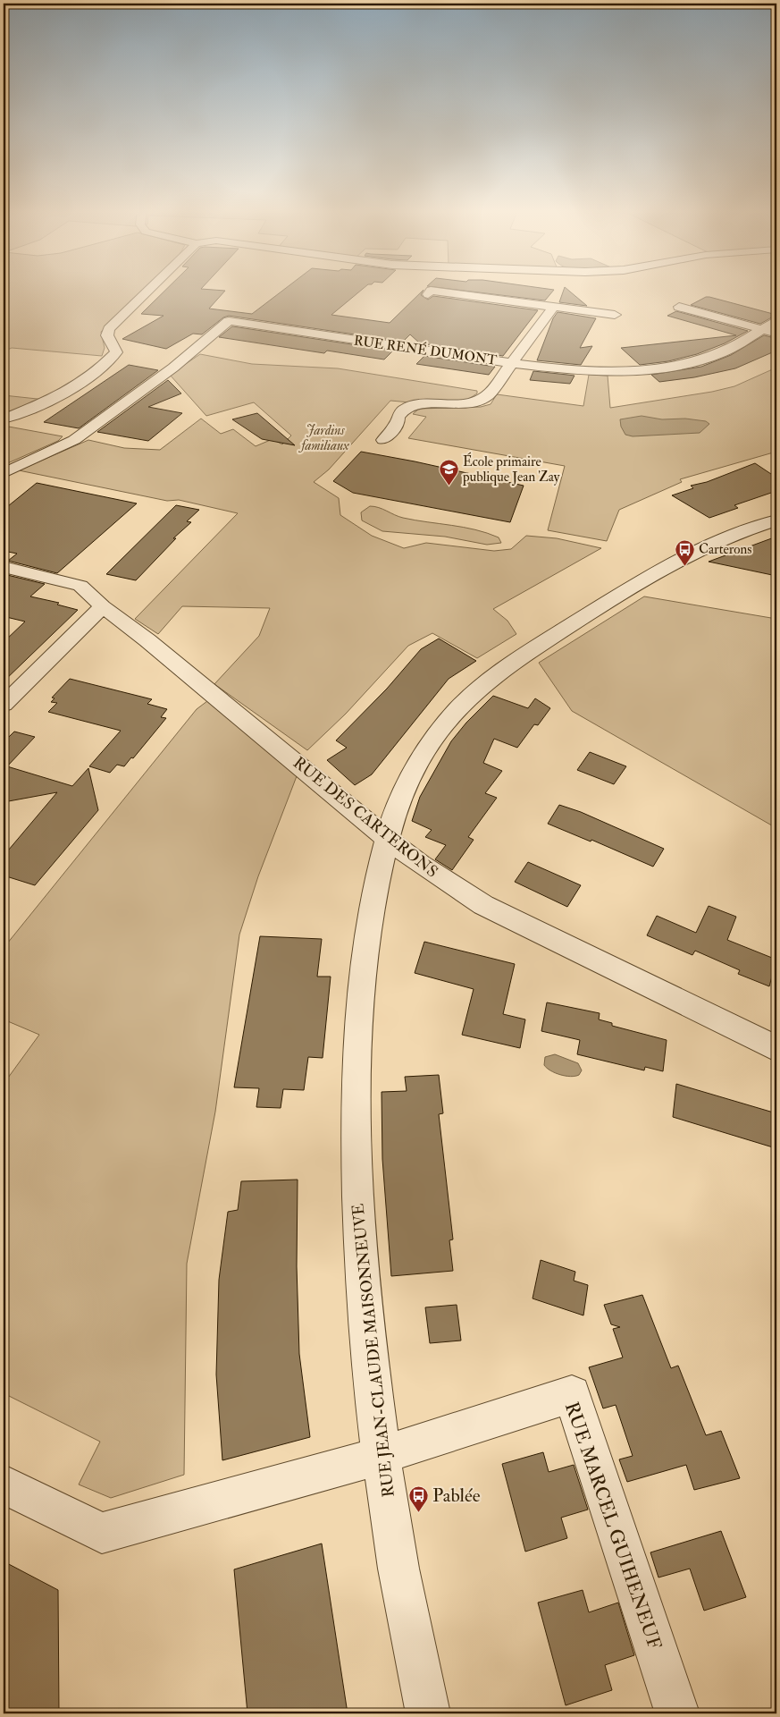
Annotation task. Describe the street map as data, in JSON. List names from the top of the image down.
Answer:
{
  "streets": {
    "street": [
      "RUE RENÉ DUMONT",
      "RUE DES CARTERONS",
      "RUE JEAN-CLAUDE MAISONNEUVE",
      "RUE MARCEL GUIHENEUF"
    ]
  },
  "crossings": [
    ["RUE DES CARTERONS", "RUE JEAN-CLAUDE MAISONNEUVE"],
    ["RUE JEAN-CLAUDE MAISONNEUVE", "RUE MARCEL GUIHENEUF"]
  ],
  "parks": ["Jardins familiaux"],
  "places": {
    "school or university": ["École primaire publique Jean Zay"],
    "bus stop": ["Carterons", "Pablée"]
  }
}
